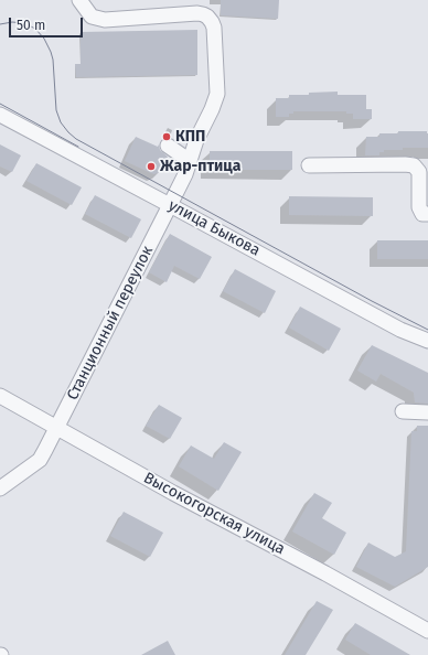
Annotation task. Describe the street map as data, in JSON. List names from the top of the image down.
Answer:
{
  "streets": {
    "street": ["улица Быкова", "Станционный переулок", "Высокогорская улица"]
  },
  "crossings": [
    ["улица Быкова", "Станционный переулок"],
    ["Станционный переулок", "Высокогорская улица"]
  ],
  "places": ["КПП", "Жар-птица"],
  "scale_bar": "50 m"
}
